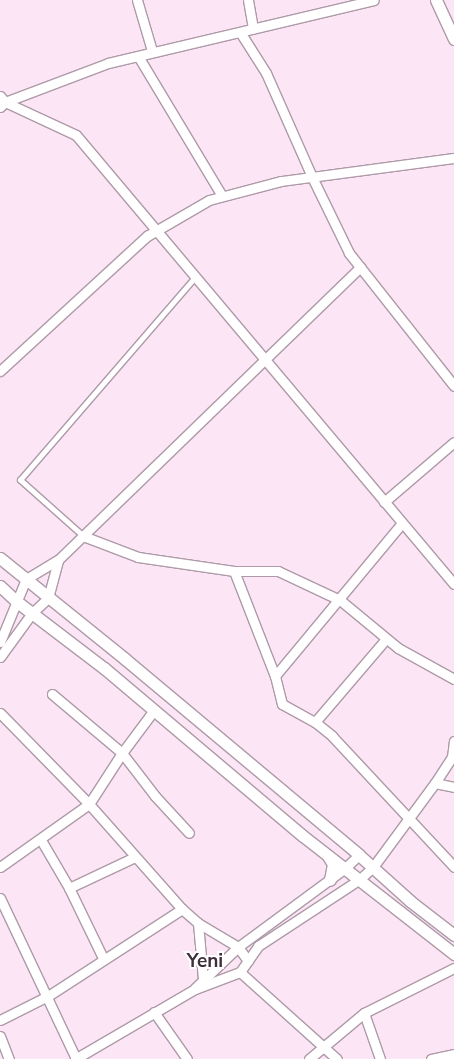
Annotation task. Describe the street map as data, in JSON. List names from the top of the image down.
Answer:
{
  "districts": ["Yeni"]
}
